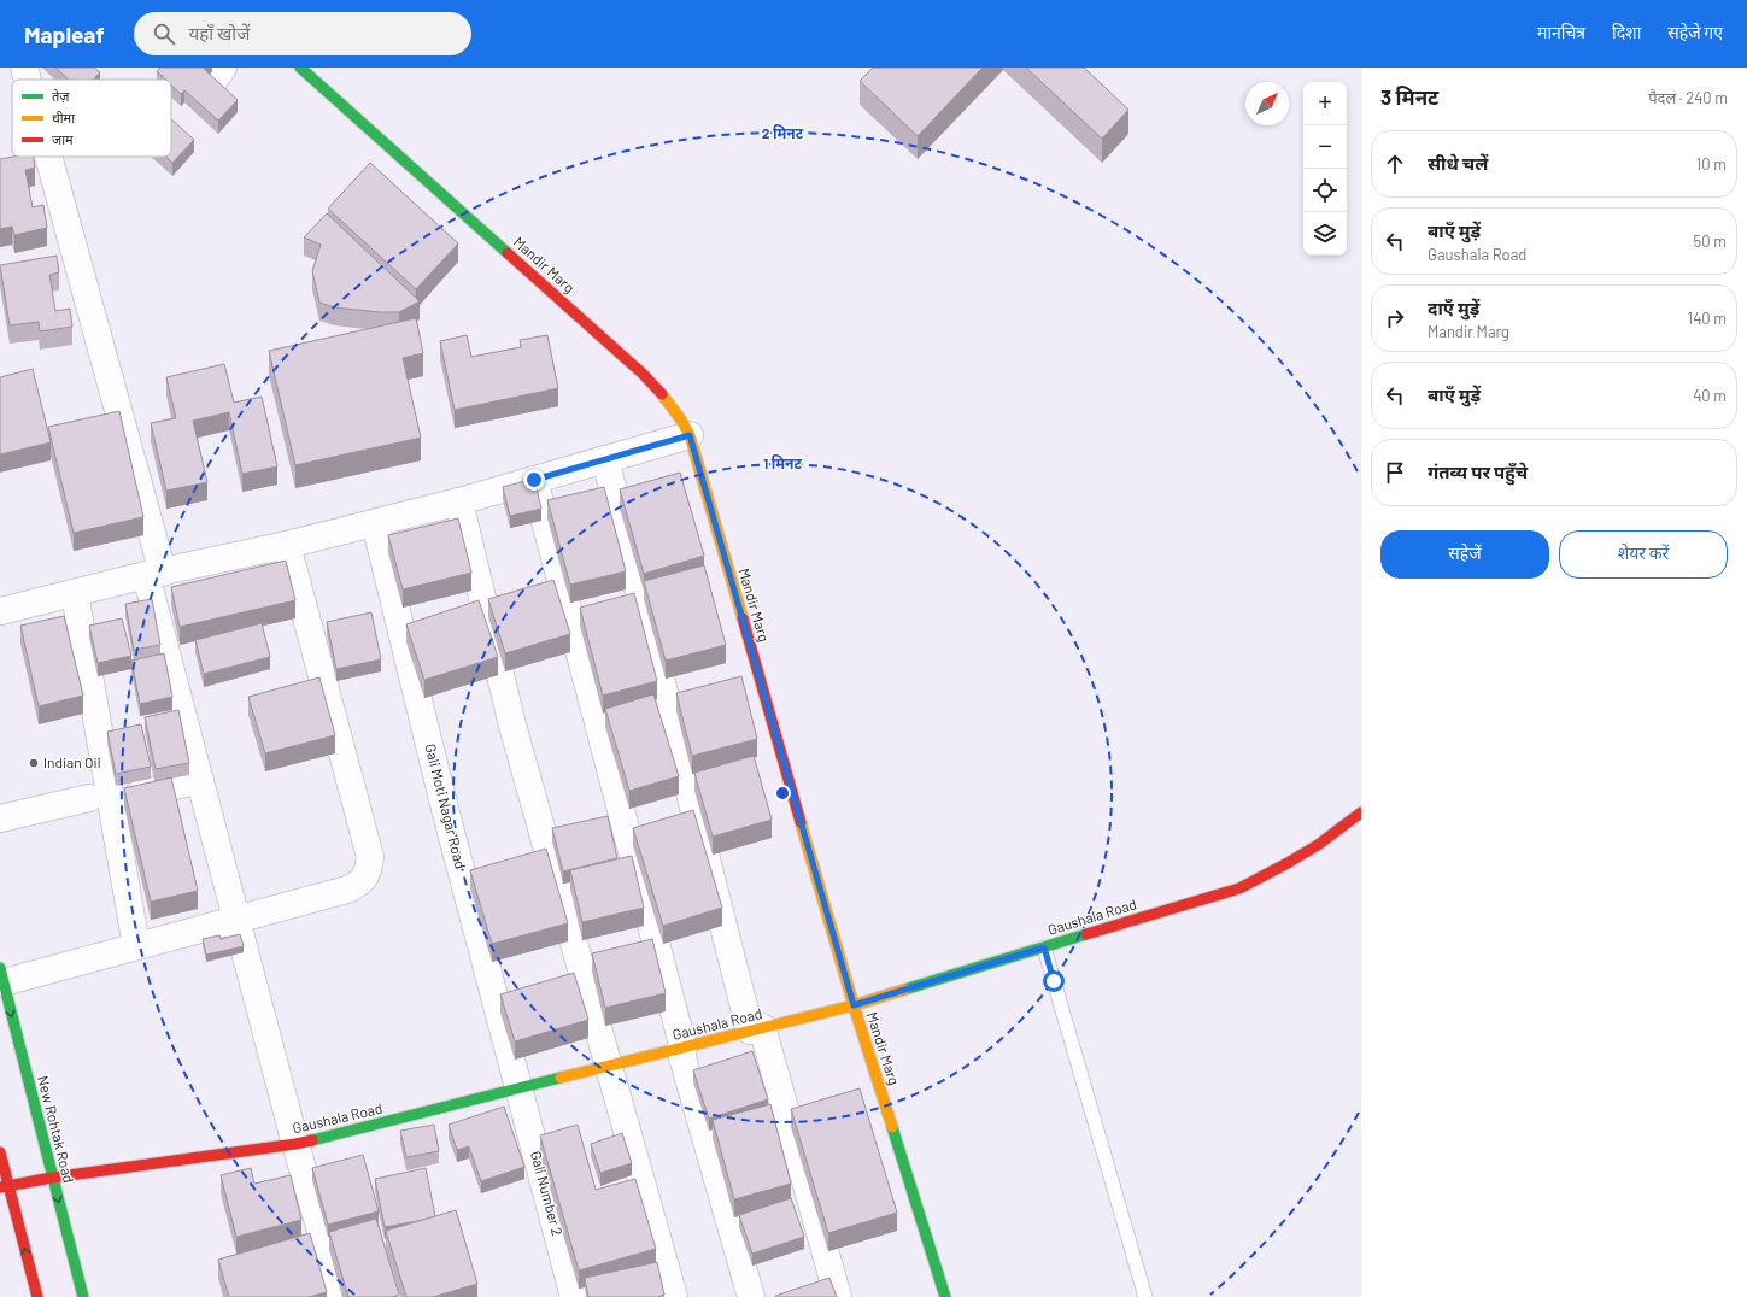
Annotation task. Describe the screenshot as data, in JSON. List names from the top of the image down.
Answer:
{
  "streets": {
    "street": [
      "Mandir Marg",
      "Gali Moti Nagar Road",
      "Gaushala Road",
      "New Rohtak Road",
      "Gali Number 2"
    ]
  },
  "crossings": [
    ["Mandir Marg", "Gaushala Road"],
    ["Gali Moti Nagar Road", "Gaushala Road"],
    ["Gali Moti Nagar Road", "Gali Number 2"],
    ["Gaushala Road", "New Rohtak Road"],
    ["Gaushala Road", "Gali Number 2"]
  ],
  "places": ["Indian Oil"],
  "legend": ["तेज़", "धीमा", "जाम"],
  "north": "top right",
  "page": {
    "header": "Mapleaf",
    "search": "यहाँ खोजें",
    "nav": ["मानचित्र", "दिशा", "सहेजे गए"],
    "heading": ["3 मिनट", "पैदल · 240 m"],
    "map_buttons": ["+", "−"],
    "list": [
      ["सीधे चलें", "10 m"],
      ["बाएँ मुड़ें", "Gaushala Road", "50 m"],
      ["दाएँ मुड़ें", "Mandir Marg", "140 m"],
      ["बाएँ मुड़ें", "40 m"],
      "गंतव्य पर पहुँचे"
    ],
    "buttons": ["सहेजें", "शेयर करें"]
  },
  "rings": ["2 मिनट", "1 मिनट"]
}
